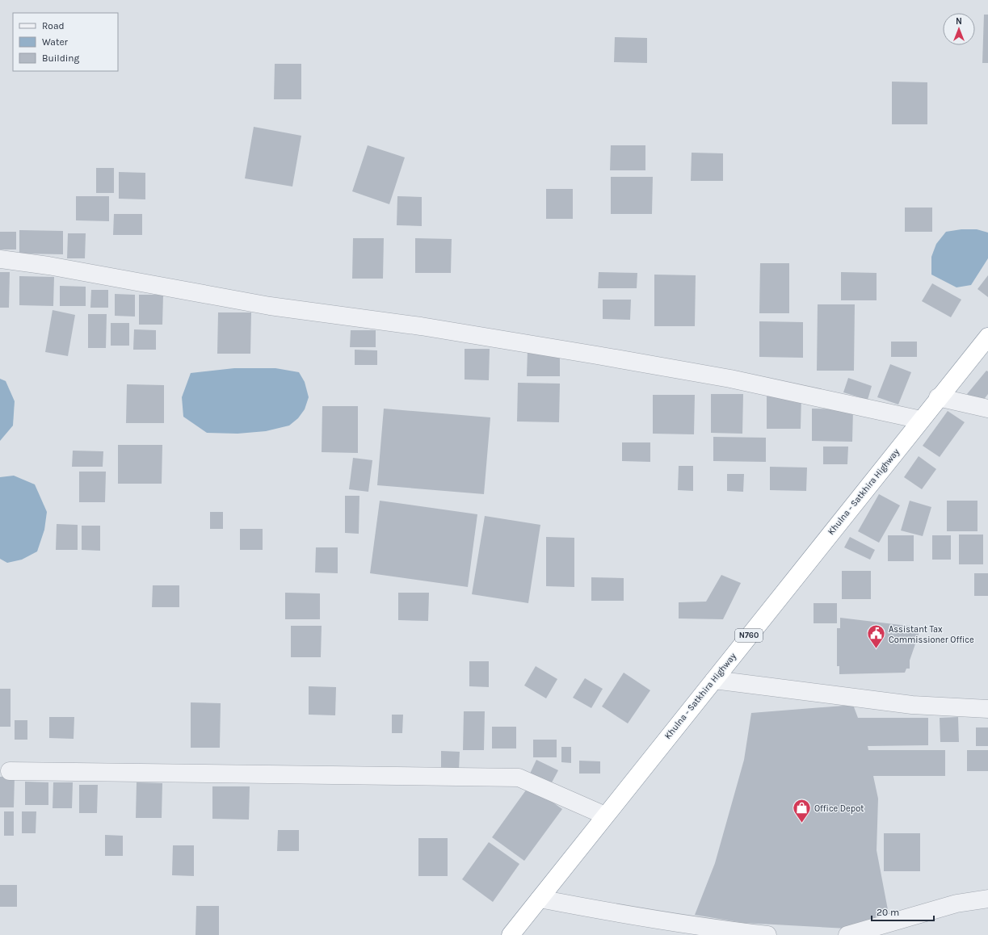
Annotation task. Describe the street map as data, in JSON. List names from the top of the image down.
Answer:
{
  "streets": {
    "highway": ["Khulna - Satkhira Highway", "N760"]
  },
  "places": {
    "public building": ["Assistant Tax Commissioner Office"],
    "shop": ["Office Depot"]
  },
  "legend": ["Road", "Water", "Building"],
  "scale_bar": "20 m",
  "north": "top"
}
